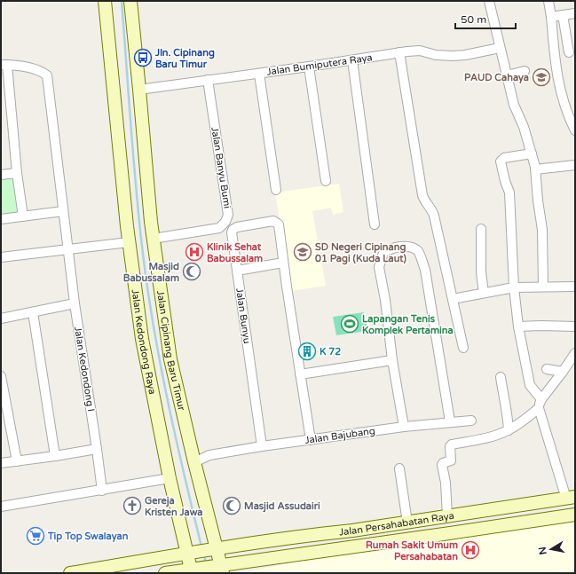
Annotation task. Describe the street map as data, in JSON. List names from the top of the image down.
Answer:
{
  "streets": {
    "street": [
      "Jalan Bumiputera Raya",
      "Jalan Banyu Bumi",
      "Jalan Bunyu",
      "Jalan Kedondong Raya",
      "Jalan Cipinang Baru Timur",
      "Jalan Kedondong I",
      "Jalan Bajubang",
      "Jalan Persahabatan Raya"
    ]
  },
  "crossings": [
    ["Jalan Bumiputera Raya", "Jalan Banyu Bumi"],
    ["Jalan Bumiputera Raya", "Jalan Cipinang Baru Timur"],
    ["Jalan Banyu Bumi", "Jalan Cipinang Baru Timur"],
    ["Jalan Bunyu", "Jalan Bajubang"],
    ["Jalan Kedondong Raya", "Jalan Persahabatan Raya"],
    ["Jalan Cipinang Baru Timur", "Jalan Bajubang"],
    ["Jalan Cipinang Baru Timur", "Jalan Persahabatan Raya"]
  ],
  "places": {
    "bus stop": ["Jln. Cipinang Baru Timur"],
    "school or university": ["PAUD Cahaya", "SD Negeri Cipinang 01 Pagi (Kuda Laut)"],
    "hospital": ["Klinik Sehat Babussalam", "Rumah Sakit Umum Persahabatan"],
    "mosque": ["Masjid Babussalam", "Masjid Assudairi"],
    "sports": ["Lapangan Tenis Komplek Pertamina"],
    "building": ["K 72"],
    "church": ["Gereja Kristen Jawa"],
    "supermarket": ["Tip Top Swalayan"]
  },
  "scale_bar": "50 m",
  "north": "left"
}
